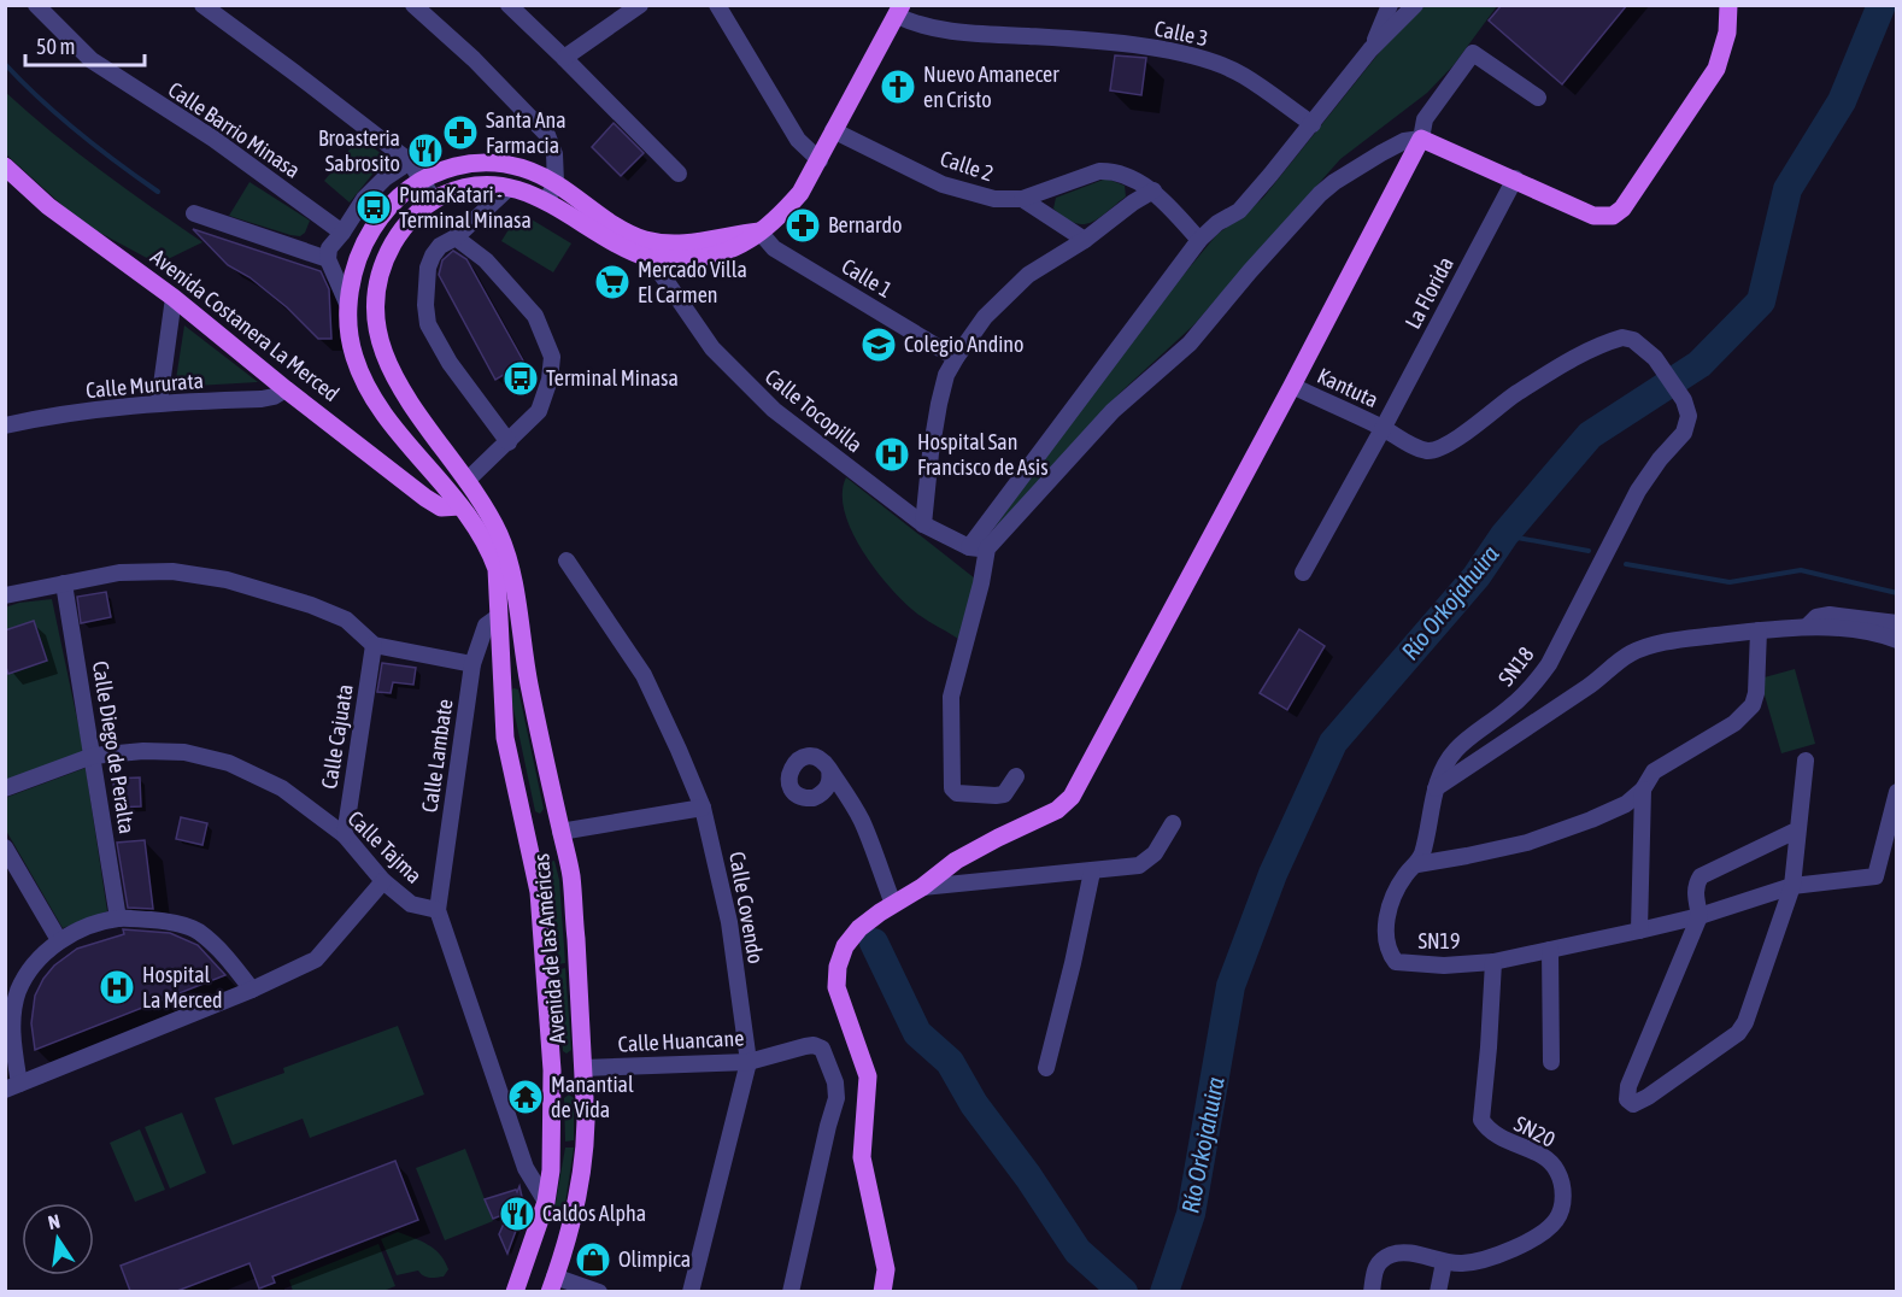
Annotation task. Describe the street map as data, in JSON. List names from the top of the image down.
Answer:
{
  "streets": {
    "main road": ["Avenida Costanera La Merced", "Avenida de las Américas"],
    "street": [
      "Calle 3",
      "Calle Barrio Minasa",
      "Calle 2",
      "Calle 1",
      "La Florida",
      "Calle Mururata",
      "Kantuta",
      "Calle Tocopilla",
      "SN18",
      "Calle Cajuata",
      "Calle Diego de Peralta",
      "Calle Lambate",
      "Calle Tajma",
      "Calle Covendo",
      "SN19",
      "Calle Huancane",
      "SN20"
    ]
  },
  "crossings": [
    ["La Florida", "Kantuta"],
    ["Avenida Costanera La Merced", "Calle Mururata"],
    ["Avenida Costanera La Merced", "Avenida de las Américas"],
    ["Kantuta", "SN18"],
    ["Calle Tocopilla", "Avenida de las Américas"],
    ["SN18", "SN19"],
    ["Calle Cajuata", "Calle Tajma"],
    ["Calle Diego de Peralta", "Calle Tajma"],
    ["Calle Lambate", "Calle Tajma"],
    ["Calle Lambate", "Avenida de las Américas"],
    ["Calle Covendo", "Calle Huancane"],
    ["SN19", "SN20"],
    ["Avenida de las Américas", "Calle Huancane"]
  ],
  "water": ["Río Orkojahuira"],
  "places": {
    "church": ["Nuevo Amanecer en Cristo"],
    "pharmacy": ["Santa Ana Farmacia", "Bernardo"],
    "restaurant": ["Broasteria Sabrosito", "Caldos Alpha"],
    "bus stop": ["PumaKatari - Terminal Minasa", "Terminal Minasa"],
    "supermarket": ["Mercado Villa El Carmen"],
    "school or university": ["Colegio Andino"],
    "hospital": ["Hospital San Francisco de Asis", "Hospital La Merced"],
    "temple": ["Manantial de Vida"],
    "shop": ["Olimpica"]
  },
  "scale_bar": "50 m",
  "north": "top"
}
